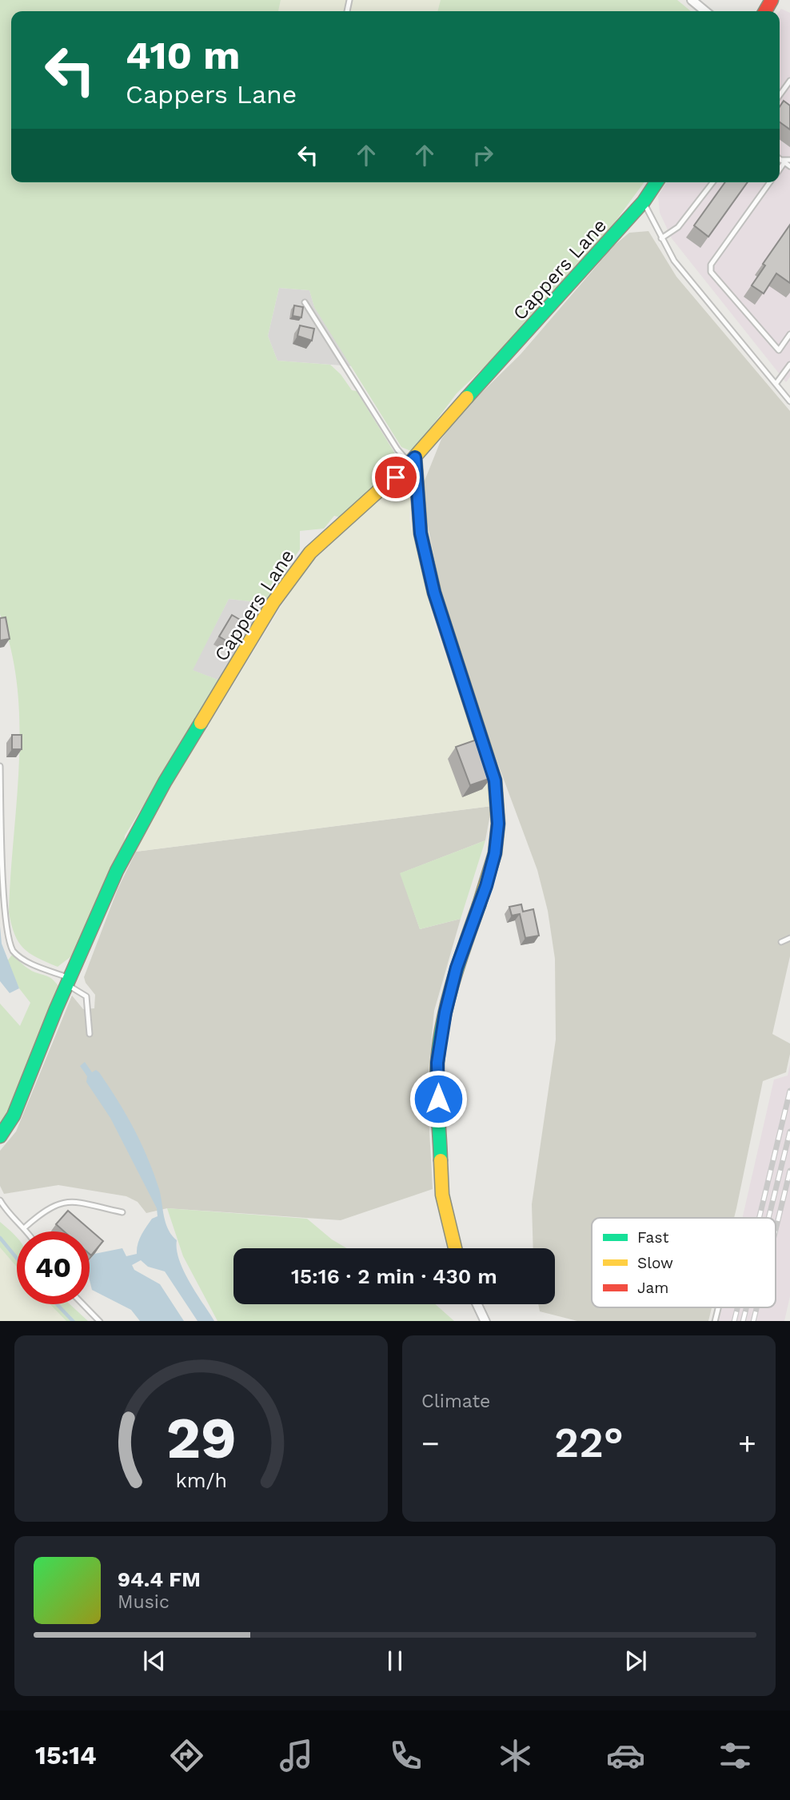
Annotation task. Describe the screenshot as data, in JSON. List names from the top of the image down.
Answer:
{
  "streets": {
    "street": ["Cappers Lane"]
  },
  "legend": ["Fast", "Slow", "Jam"],
  "page": {
    "turn": ["410 m", "Cappers Lane"],
    "limit": "40",
    "trip": "15:16 · 2 min · 430 m",
    "tile": "Climate",
    "heat": ["−", "22°", "+"],
    "song": ["94.4 FM", "Music"],
    "tabs": "15:14",
    "gauge": ["29", "km/h"]
  }
}
